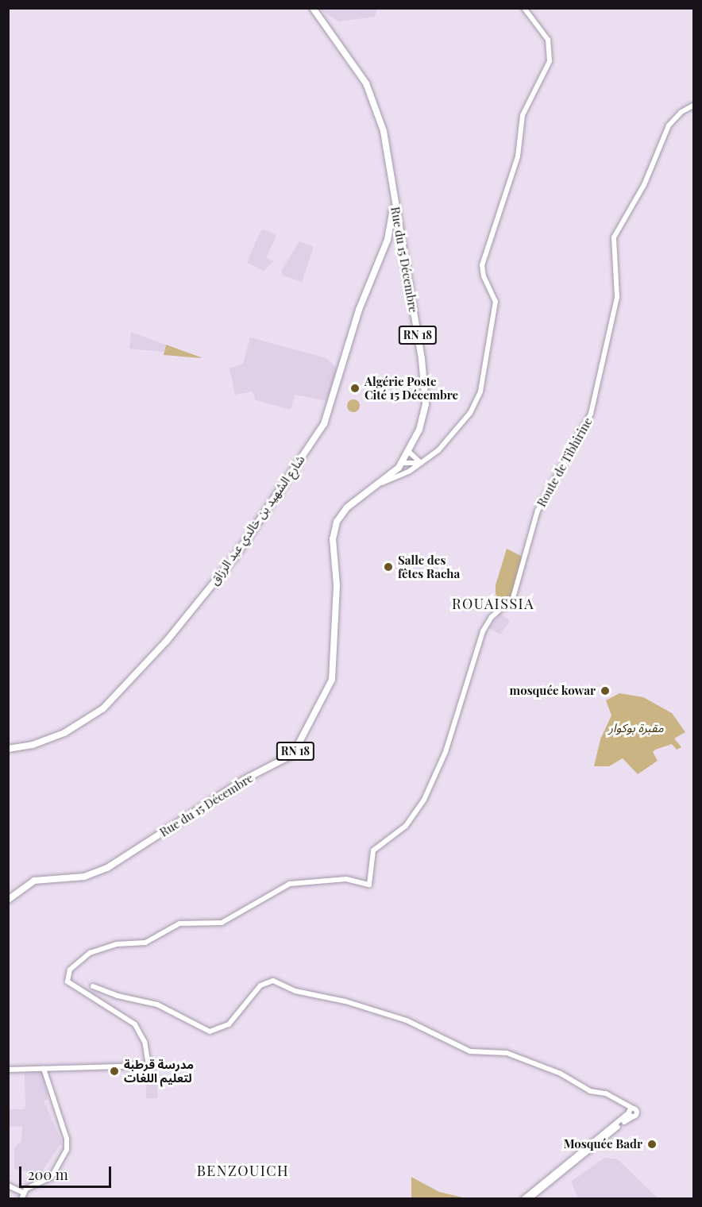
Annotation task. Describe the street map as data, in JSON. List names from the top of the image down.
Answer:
{
  "streets": {
    "main road": ["Rue du 15 Décembre", "RN 18", "شارع الشهيد بن خالدي عبد الرزاق"],
    "street": ["Route de Tibhirine"]
  },
  "crossings": [
    ["Rue du 15 Décembre", "شارع الشهيد بن خالدي عبد الرزاق"]
  ],
  "districts": ["ROUAISSIA", "BENZOUICH"],
  "parks": ["مقبرة بوكوار"],
  "places": [
    "Algérie Poste Cité 15 Décembre",
    "Salle des fêtes Racha",
    "mosquée kowar",
    "مدرسة قرطبة لتعليم اللغات",
    "Mosquée Badr"
  ],
  "scale_bar": "200 m"
}
